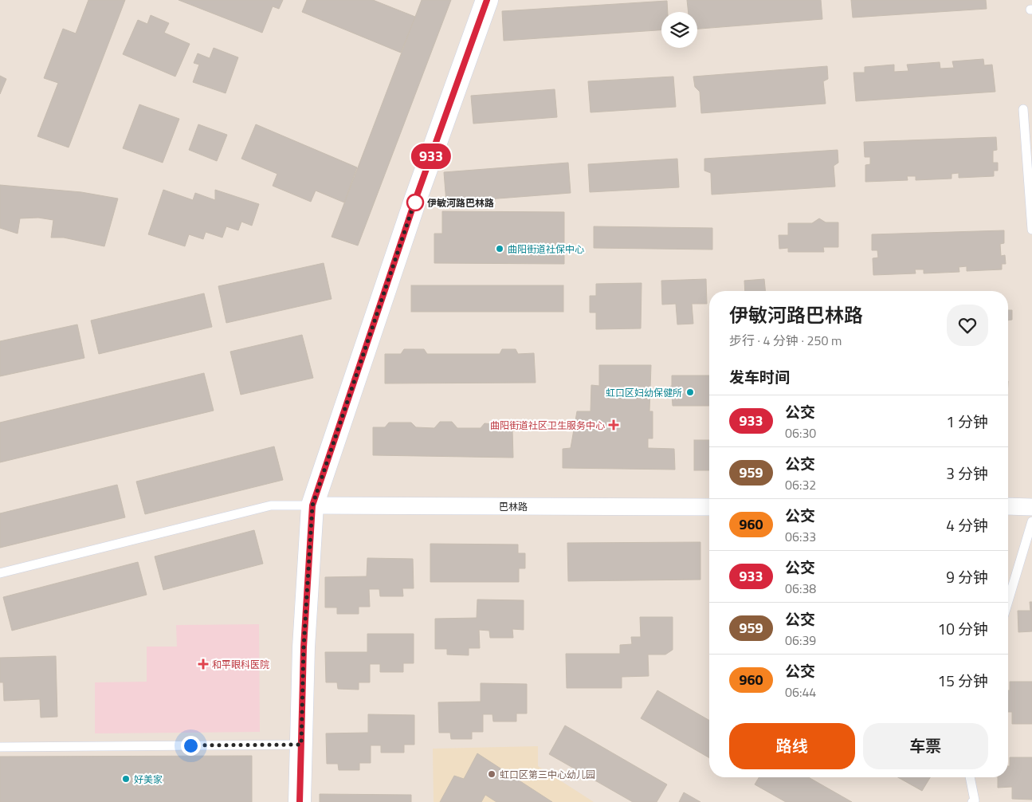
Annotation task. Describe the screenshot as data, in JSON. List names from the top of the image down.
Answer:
{
  "streets": {
    "street": ["巴林路"]
  },
  "places": {
    "other": [
      "伊敏河路巴林路",
      "曲阳街道社保中心",
      "虹口区妇幼保健所",
      "虹口区第三中心幼儿园",
      "好美家"
    ],
    "health": ["曲阳街道社区卫生服务中心", "和平眼科医院"]
  },
  "lines": ["bus line 933"],
  "page": {
    "on_map": "933",
    "heading": [
      ["伊敏河路巴林路", "步行 · 4 分钟 · 250 m"],
      "发车时间"
    ],
    "list": [
      {
        "mark": "933",
        "name": "公交",
        "note": "06:30",
        "value": "1 分钟"
      },
      {
        "mark": "959",
        "name": "公交",
        "note": "06:32",
        "value": "3 分钟"
      },
      {
        "mark": "960",
        "name": "公交",
        "note": "06:33",
        "value": "4 分钟"
      },
      {
        "mark": "933",
        "name": "公交",
        "note": "06:38",
        "value": "9 分钟"
      },
      {
        "mark": "959",
        "name": "公交",
        "note": "06:39",
        "value": "10 分钟"
      },
      {
        "mark": "960",
        "name": "公交",
        "note": "06:44",
        "value": "15 分钟"
      }
    ],
    "buttons": ["路线", "车票"]
  }
}
